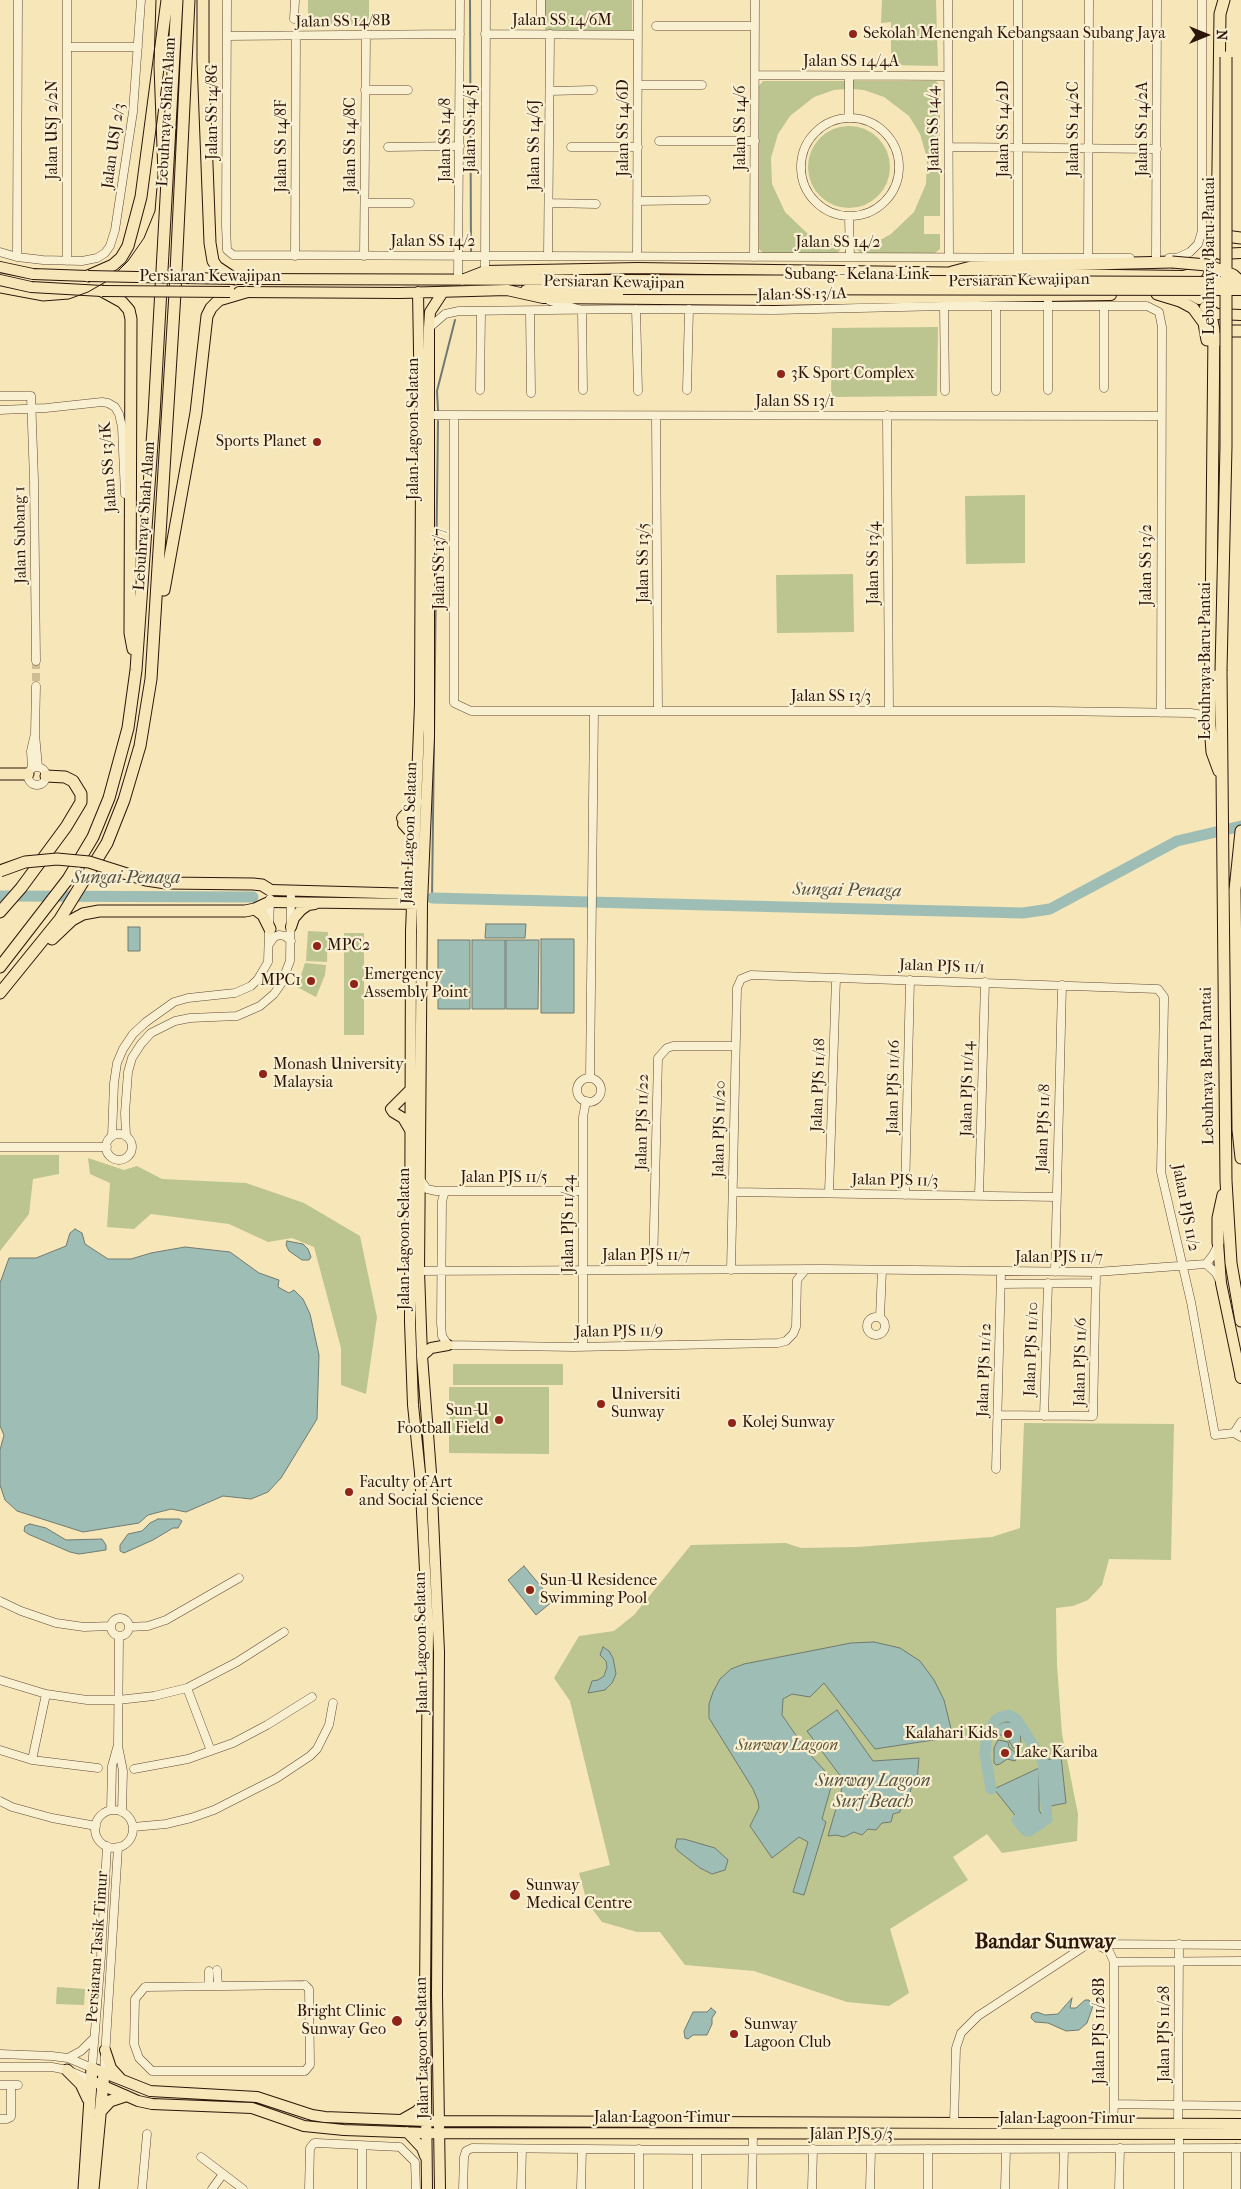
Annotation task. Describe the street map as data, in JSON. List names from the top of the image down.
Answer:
{
  "streets": {
    "highway": ["Lebuhraya Shah Alam", "Lebuhraya Baru Pantai"],
    "main road": [
      "Subang - Kelana Link",
      "Persiaran Kewajipan",
      "Jalan Lagoon Selatan",
      "Jalan Lagoon Timur"
    ],
    "street": [
      "Jalan SS 14/6M",
      "Jalan SS 14/8B",
      "Jalan SS 14/4A",
      "Jalan SS 14/8G",
      "Jalan SS 14/5J",
      "Jalan SS 14/6D",
      "Jalan SS 14/6",
      "Jalan SS 14/4",
      "Jalan SS 14/2D",
      "Jalan SS 14/2C",
      "Jalan SS 14/2A",
      "Jalan USJ 2/2N",
      "Jalan SS 14/8",
      "Jalan SS 14/8C",
      "Jalan SS 14/6J",
      "Jalan USJ 2/3",
      "Jalan SS 14/8F",
      "Jalan SS 14/2",
      "Jalan SS 13/1A",
      "Jalan SS 13/1",
      "Jalan SS 13/1K",
      "Jalan Subang 1",
      "Jalan SS 13/5",
      "Jalan SS 13/4",
      "Jalan SS 13/2",
      "Jalan SS 13/7",
      "Jalan SS 13/3",
      "Jalan PJS 11/1",
      "Jalan PJS 11/18",
      "Jalan PJS 11/16",
      "Jalan PJS 11/14",
      "Jalan PJS 11/22",
      "Jalan PJS 11/8",
      "Jalan PJS 11/20",
      "Jalan PJS 11/5",
      "Jalan PJS 11/3",
      "Jalan PJS 11/2",
      "Jalan PJS 11/24",
      "Jalan PJS 11/7",
      "Jalan PJS 11/9",
      "Jalan PJS 11/10",
      "Jalan PJS 11/6",
      "Jalan PJS 11/12",
      "Persiaran Tasik Timur",
      "Jalan PJS 11/28B",
      "Jalan PJS 11/28",
      "Jalan PJS 9/3"
    ]
  },
  "crossings": [
    ["Jalan SS 14/6M", "Jalan SS 14/5J"],
    ["Jalan SS 14/6M", "Jalan SS 14/6D"],
    ["Jalan SS 14/6M", "Jalan SS 14/6J"],
    ["Jalan SS 14/8B", "Jalan SS 14/8G"],
    ["Jalan SS 14/8B", "Jalan SS 14/8"],
    ["Jalan SS 14/8B", "Jalan SS 14/8C"],
    ["Jalan SS 14/8B", "Jalan SS 14/8F"],
    ["Jalan SS 14/4A", "Jalan SS 14/6"],
    ["Jalan SS 14/4A", "Jalan SS 14/4"],
    ["Jalan SS 14/8G", "Jalan SS 14/2"],
    ["Jalan SS 14/5J", "Jalan SS 14/2"],
    ["Jalan SS 14/5J", "Persiaran Kewajipan"],
    ["Jalan SS 14/6D", "Jalan SS 14/2"],
    ["Jalan SS 14/6", "Jalan SS 14/2"],
    ["Jalan SS 14/4", "Jalan SS 14/2"],
    ["Jalan SS 14/2D", "Jalan SS 14/2"],
    ["Jalan SS 14/2C", "Jalan SS 14/2"],
    ["Jalan SS 14/2A", "Jalan SS 14/2"],
    ["Jalan USJ 2/2N", "Jalan USJ 2/3"],
    ["Jalan SS 14/8", "Jalan SS 14/2"],
    ["Jalan SS 14/8", "Persiaran Kewajipan"],
    ["Jalan SS 14/8C", "Jalan SS 14/2"],
    ["Jalan SS 14/6J", "Jalan SS 14/2"],
    ["Jalan SS 14/8F", "Jalan SS 14/2"],
    ["Persiaran Kewajipan", "Jalan SS 13/1A"],
    ["Persiaran Kewajipan", "Jalan Lagoon Selatan"],
    ["Jalan SS 13/1A", "Jalan SS 13/1"],
    ["Jalan SS 13/1A", "Jalan Lagoon Selatan"],
    ["Jalan SS 13/1A", "Jalan SS 13/2"],
    ["Jalan SS 13/1", "Jalan Lagoon Selatan"],
    ["Jalan SS 13/1", "Jalan SS 13/5"],
    ["Jalan SS 13/1", "Jalan SS 13/4"],
    ["Jalan SS 13/1", "Jalan SS 13/2"],
    ["Jalan SS 13/1", "Jalan SS 13/7"],
    ["Jalan Lagoon Selatan", "Jalan PJS 11/7"],
    ["Jalan Lagoon Selatan", "Jalan Lagoon Timur"],
    ["Jalan SS 13/1K", "Jalan Subang 1"],
    ["Jalan SS 13/5", "Jalan SS 13/3"],
    ["Jalan SS 13/4", "Jalan SS 13/3"],
    ["Jalan SS 13/2", "Jalan SS 13/3"],
    ["Jalan SS 13/7", "Jalan SS 13/3"],
    ["Jalan PJS 11/1", "Jalan PJS 11/18"],
    ["Jalan PJS 11/1", "Jalan PJS 11/16"],
    ["Jalan PJS 11/1", "Jalan PJS 11/14"],
    ["Jalan PJS 11/1", "Jalan PJS 11/8"],
    ["Jalan PJS 11/1", "Jalan PJS 11/20"],
    ["Jalan PJS 11/1", "Jalan PJS 11/2"],
    ["Jalan PJS 11/18", "Jalan PJS 11/3"],
    ["Jalan PJS 11/16", "Jalan PJS 11/3"],
    ["Jalan PJS 11/14", "Jalan PJS 11/3"],
    ["Jalan PJS 11/22", "Jalan PJS 11/20"],
    ["Jalan PJS 11/22", "Jalan PJS 11/7"],
    ["Jalan PJS 11/8", "Jalan PJS 11/3"],
    ["Jalan PJS 11/8", "Jalan PJS 11/7"],
    ["Jalan PJS 11/20", "Jalan PJS 11/3"],
    ["Jalan PJS 11/20", "Jalan PJS 11/7"],
    ["Jalan PJS 11/5", "Jalan PJS 11/24"],
    ["Jalan PJS 11/5", "Jalan PJS 11/7"],
    ["Jalan PJS 11/2", "Jalan PJS 11/7"],
    ["Jalan PJS 11/24", "Jalan PJS 11/7"],
    ["Jalan PJS 11/24", "Jalan PJS 11/9"],
    ["Jalan PJS 11/7", "Jalan PJS 11/10"],
    ["Jalan PJS 11/7", "Jalan PJS 11/6"],
    ["Jalan PJS 11/7", "Jalan PJS 11/12"],
    ["Jalan PJS 11/10", "Jalan PJS 11/6"],
    ["Jalan PJS 11/6", "Jalan PJS 11/12"],
    ["Persiaran Tasik Timur", "Jalan Lagoon Timur"],
    ["Jalan PJS 11/28B", "Jalan PJS 11/28"],
    ["Jalan PJS 11/28B", "Jalan Lagoon Timur"],
    ["Jalan PJS 11/28", "Jalan Lagoon Timur"],
    ["Jalan PJS 11/28", "Jalan PJS 9/3"]
  ],
  "districts": ["Bandar Sunway"],
  "water": ["Sungai Penaga", "Sunway Lagoon Surf Beach"],
  "parks": ["Sunway Lagoon"],
  "places": [
    "Sekolah Menengah Kebangsaan Subang Jaya",
    "3K Sport Complex",
    "Sports Planet",
    "MPC2",
    "MPC1",
    "Emergency Assembly Point",
    "Monash University Malaysia",
    "Universiti Sunway",
    "Sun-U Football Field",
    "Kolej Sunway",
    "Faculty of Art and Social Science",
    "Sun-U Residence Swimming Pool",
    "Kalahari Kids",
    "Lake Kariba",
    "Sunway Medical Centre",
    "Bright Clinic Sunway Geo",
    "Sunway Lagoon Club"
  ],
  "north": "right"
}
